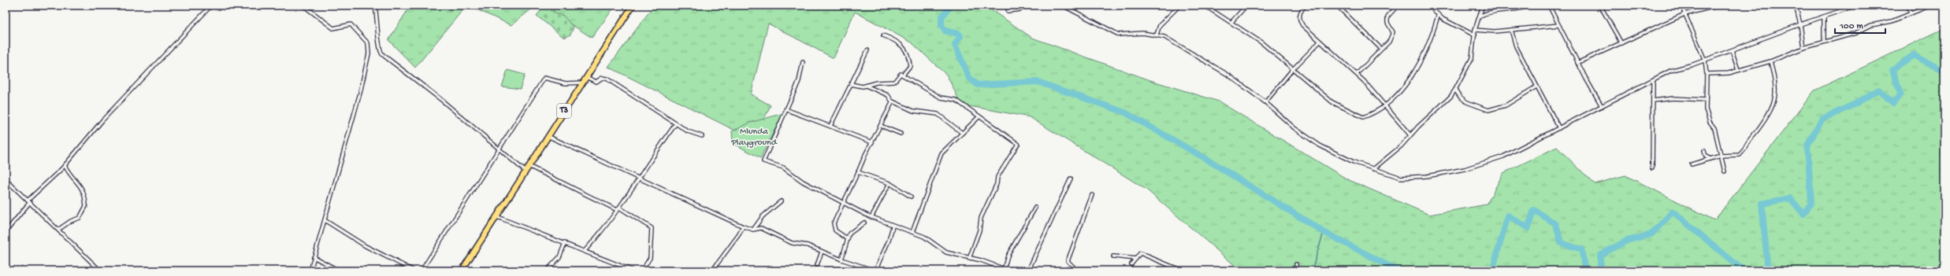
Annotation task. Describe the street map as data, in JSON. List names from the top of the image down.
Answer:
{
  "streets": {
    "highway": ["T3"]
  },
  "parks": ["Mlunda Playground"],
  "scale_bar": "100 m"
}
